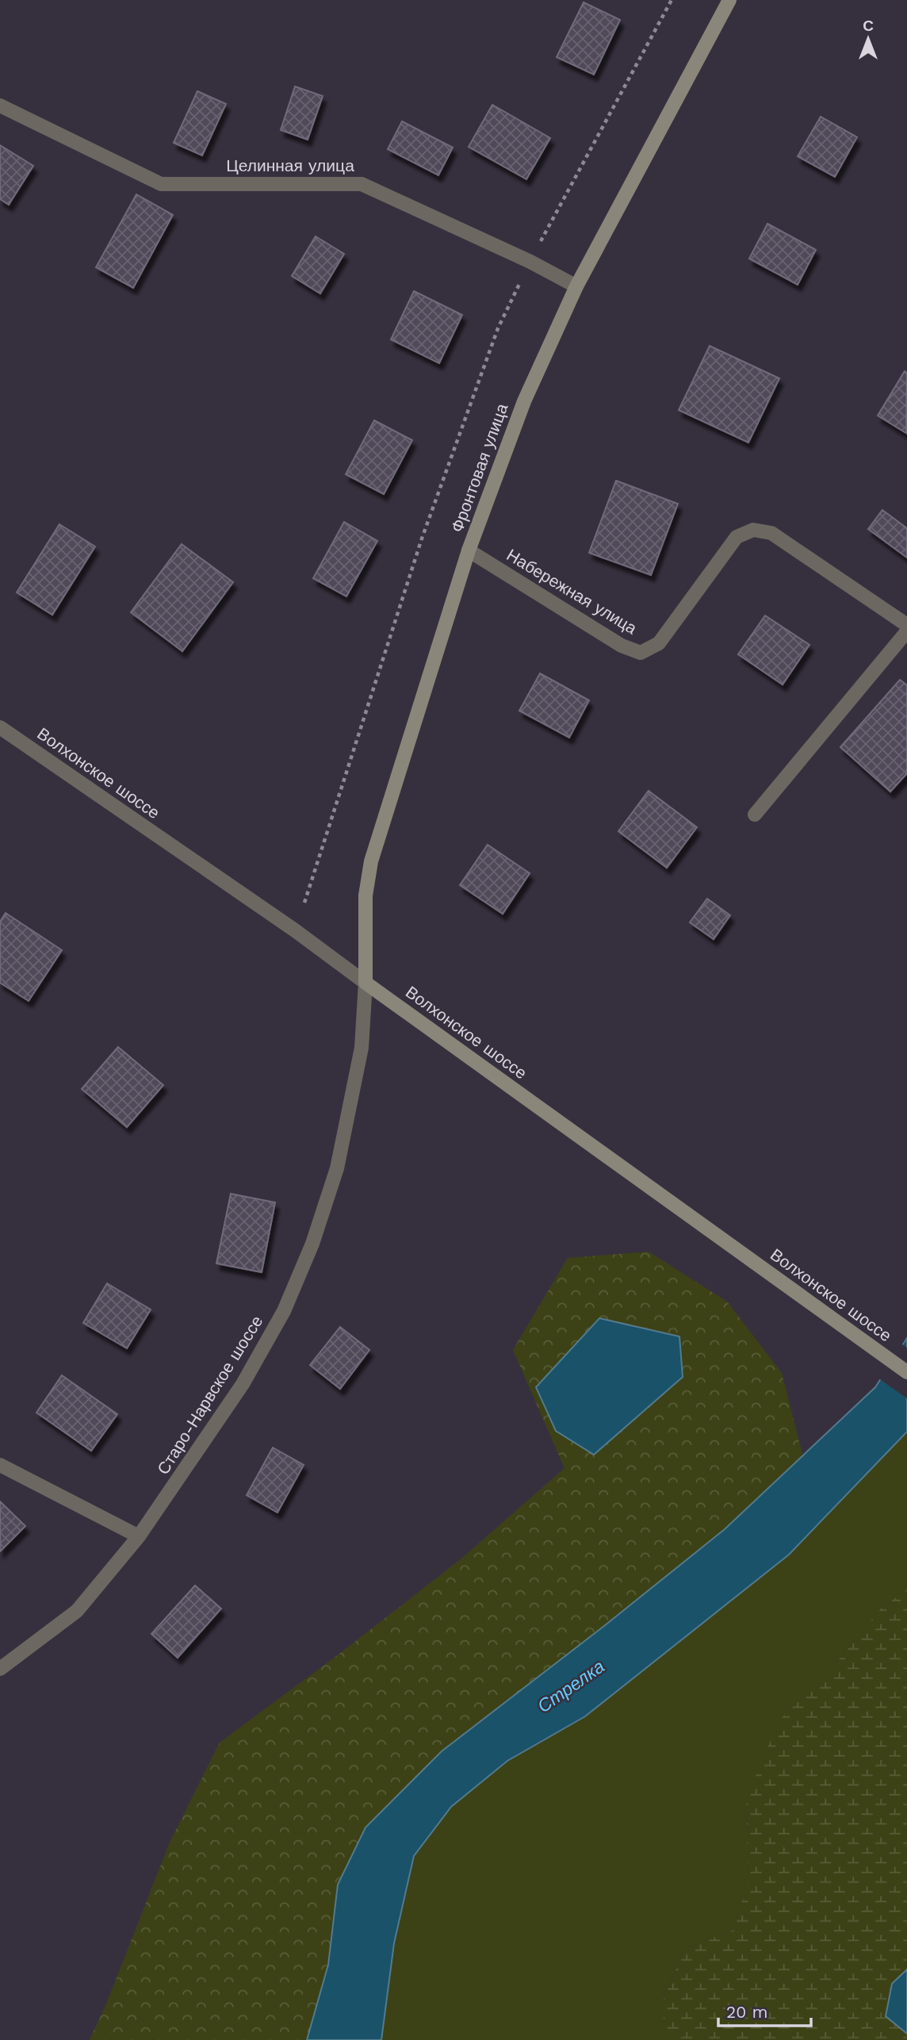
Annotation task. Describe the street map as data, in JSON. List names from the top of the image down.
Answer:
{
  "streets": {
    "main road": ["Фронтовая улица", "Волхонское шоссе"],
    "street": ["Целинная улица", "Набережная улица", "Старо-Нарвское шоссе"]
  },
  "crossings": [
    ["Целинная улица", "Фронтовая улица"],
    ["Фронтовая улица", "Набережная улица"],
    ["Фронтовая улица", "Волхонское шоссе"],
    ["Фронтовая улица", "Старо-Нарвское шоссе"],
    ["Волхонское шоссе", "Старо-Нарвское шоссе"]
  ],
  "water": ["Стрелка"],
  "scale_bar": "20 m",
  "north": "top"
}
